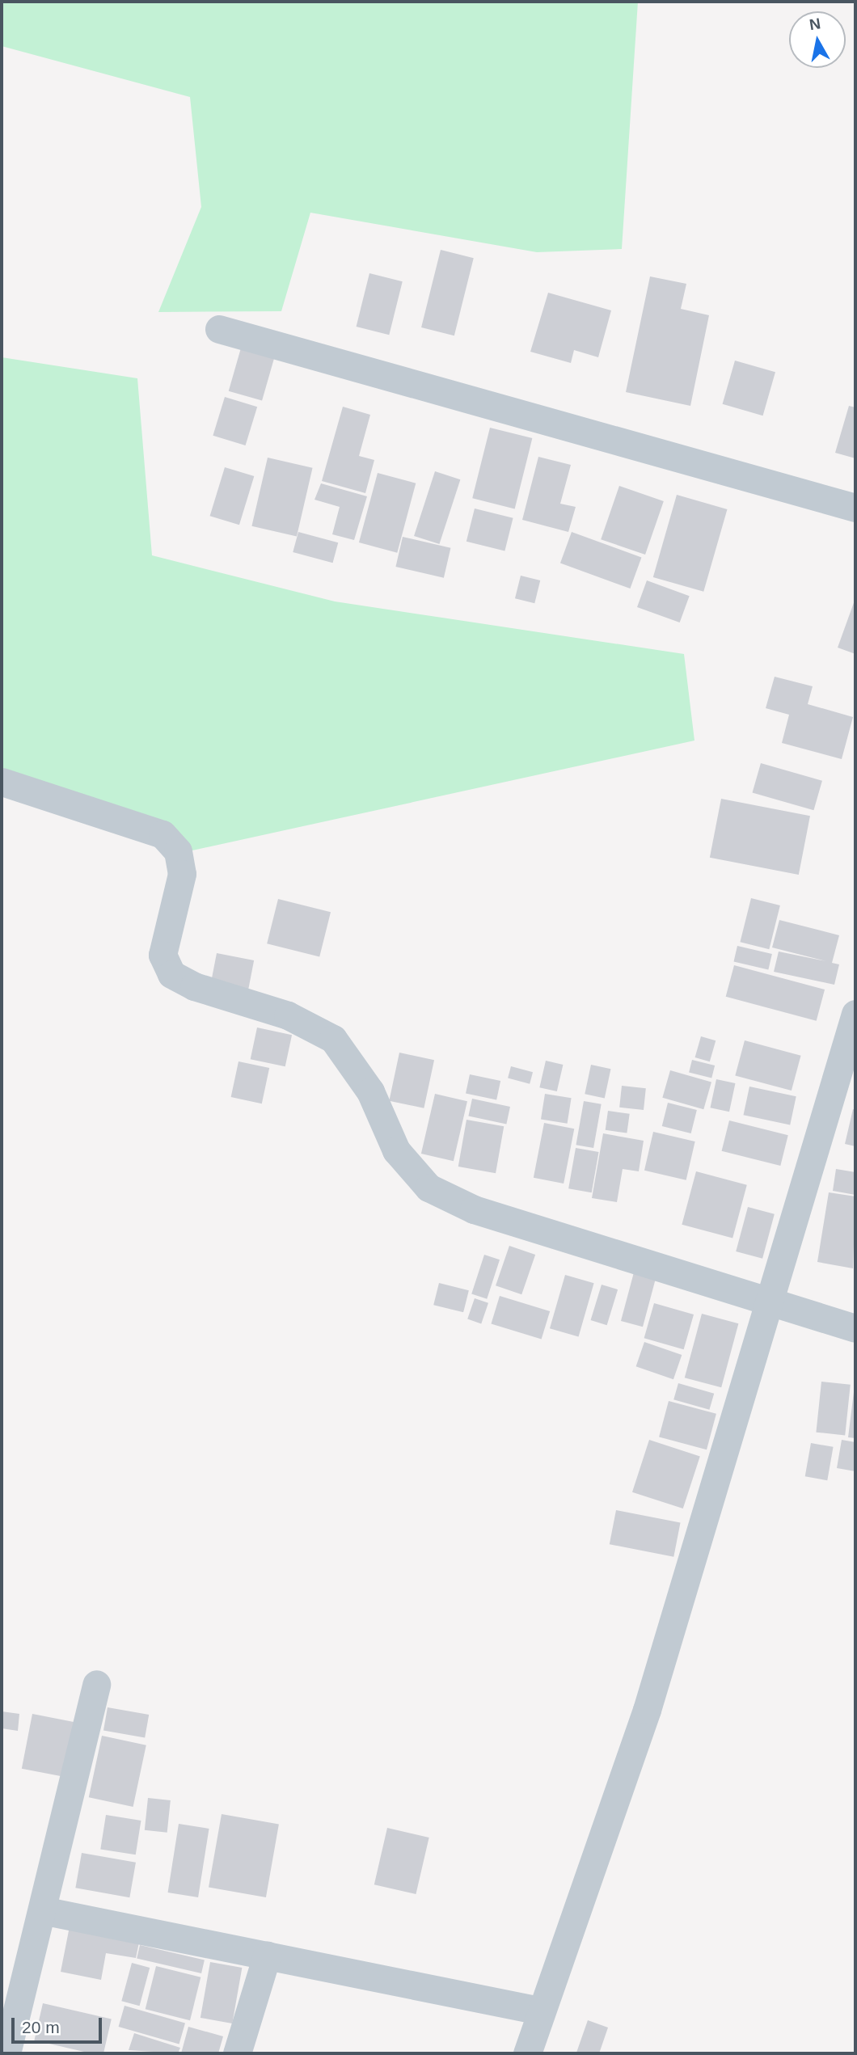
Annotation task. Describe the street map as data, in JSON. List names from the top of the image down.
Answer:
{
  "scale_bar": "20 m",
  "north": "top"
}
